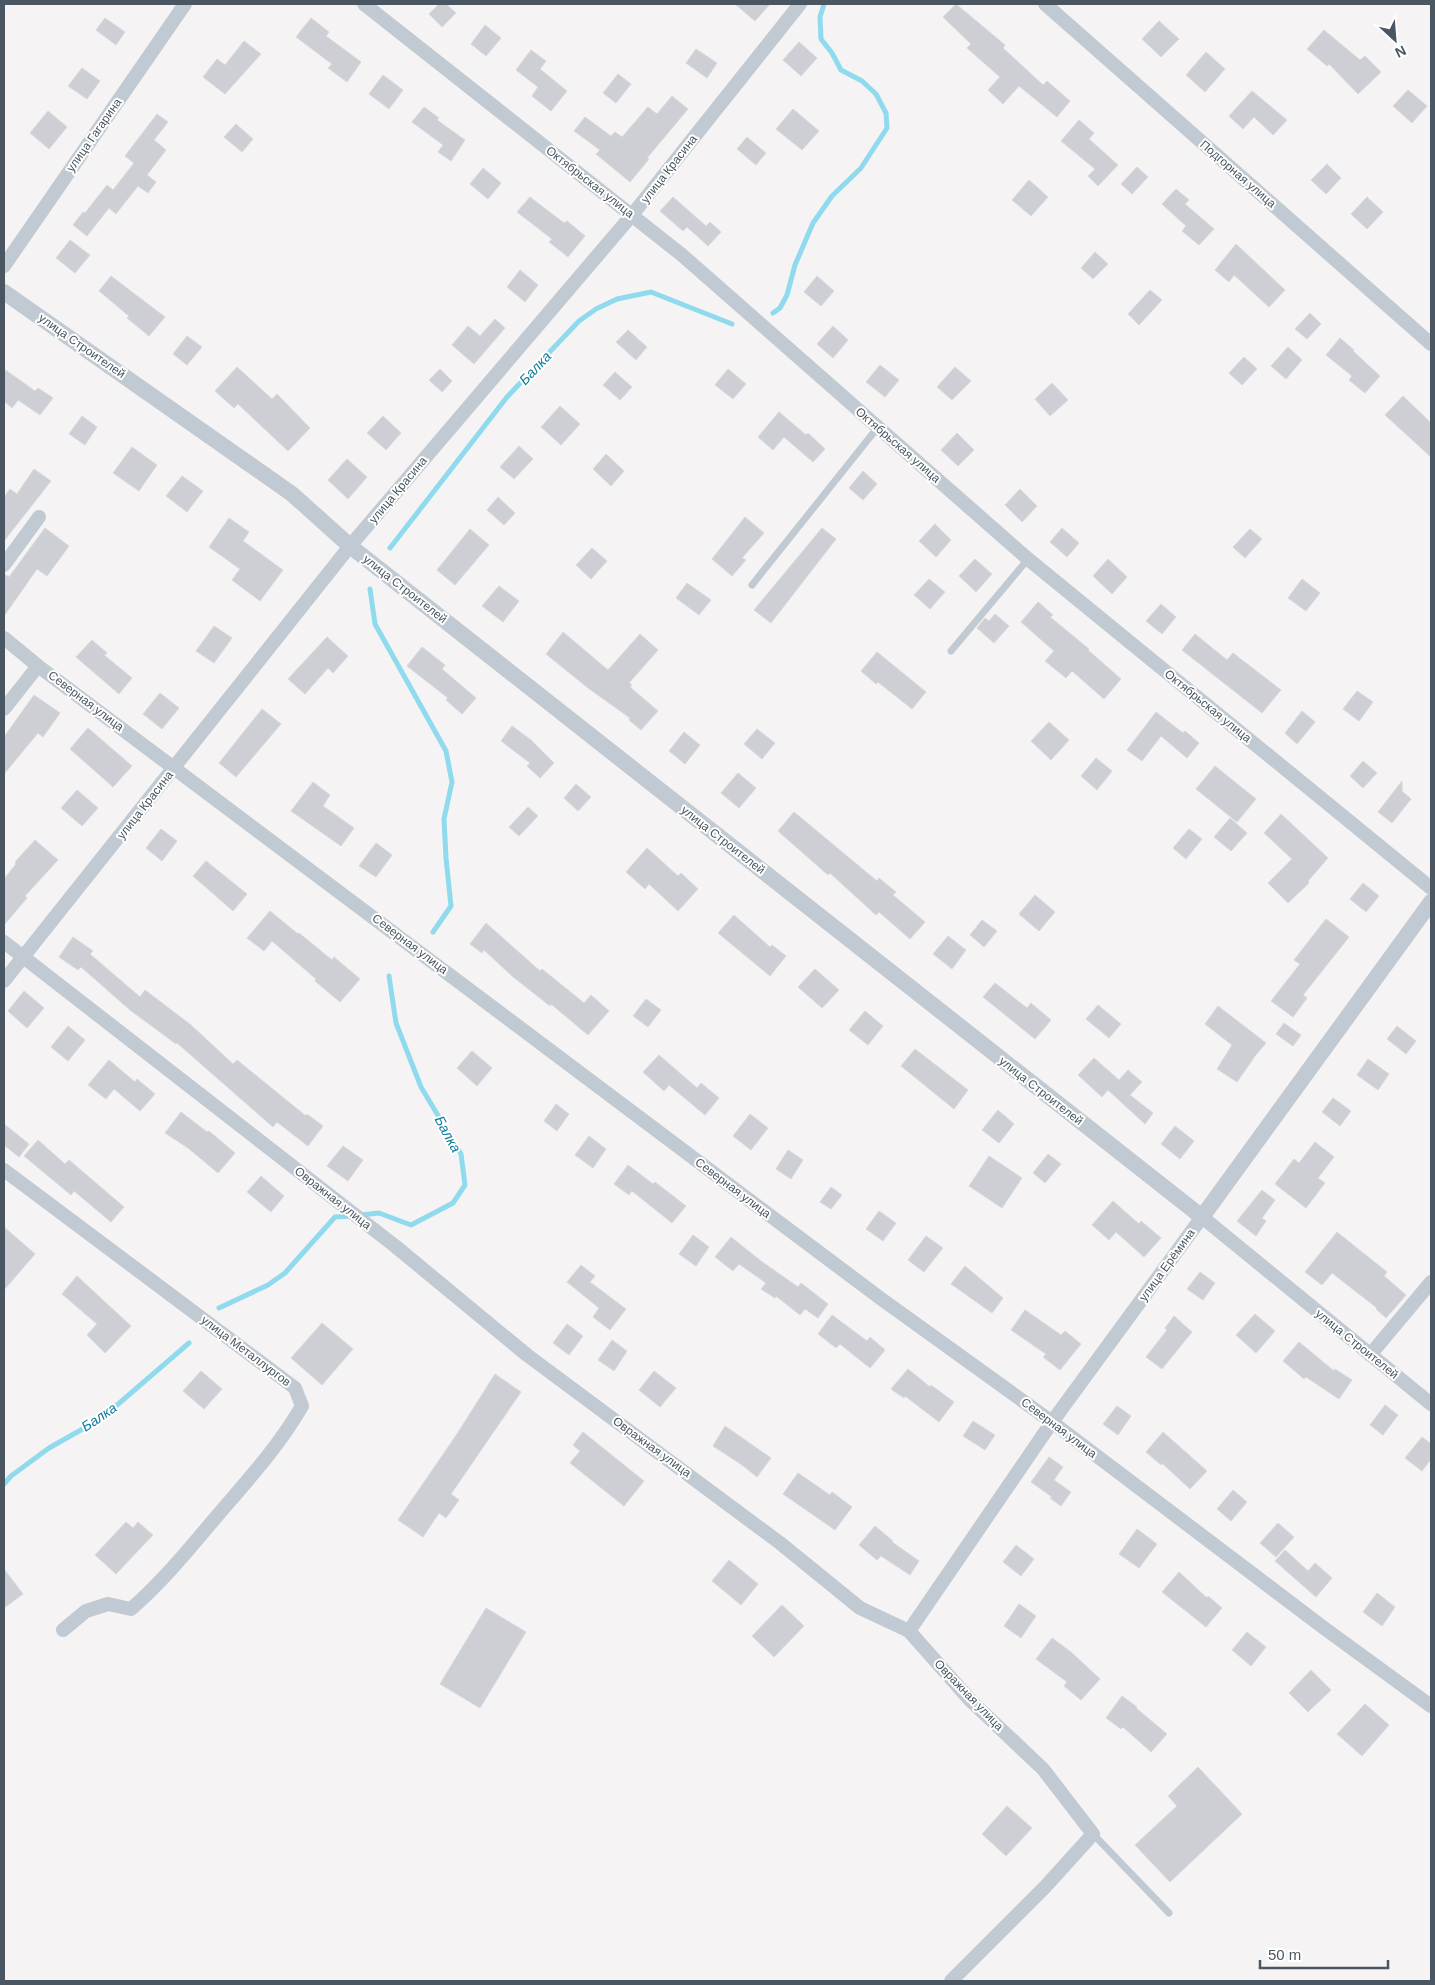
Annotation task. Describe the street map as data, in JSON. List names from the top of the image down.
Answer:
{
  "streets": {
    "street": [
      "улица Гагарина",
      "улица Красина",
      "Подгорная улица",
      "Октябрьская улица",
      "улица Строителей",
      "Северная улица",
      "Овражная улица",
      "улица Ерёмина",
      "улица Металлургов"
    ]
  },
  "crossings": [
    ["улица Красина", "Октябрьская улица"],
    ["улица Красина", "улица Строителей"],
    ["улица Красина", "Северная улица"],
    ["улица Красина", "Овражная улица"],
    ["улица Строителей", "улица Ерёмина"],
    ["Северная улица", "улица Ерёмина"],
    ["Овражная улица", "улица Ерёмина"]
  ],
  "water": ["Балка"],
  "scale_bar": "50 m",
  "north": "bottom right"
}
